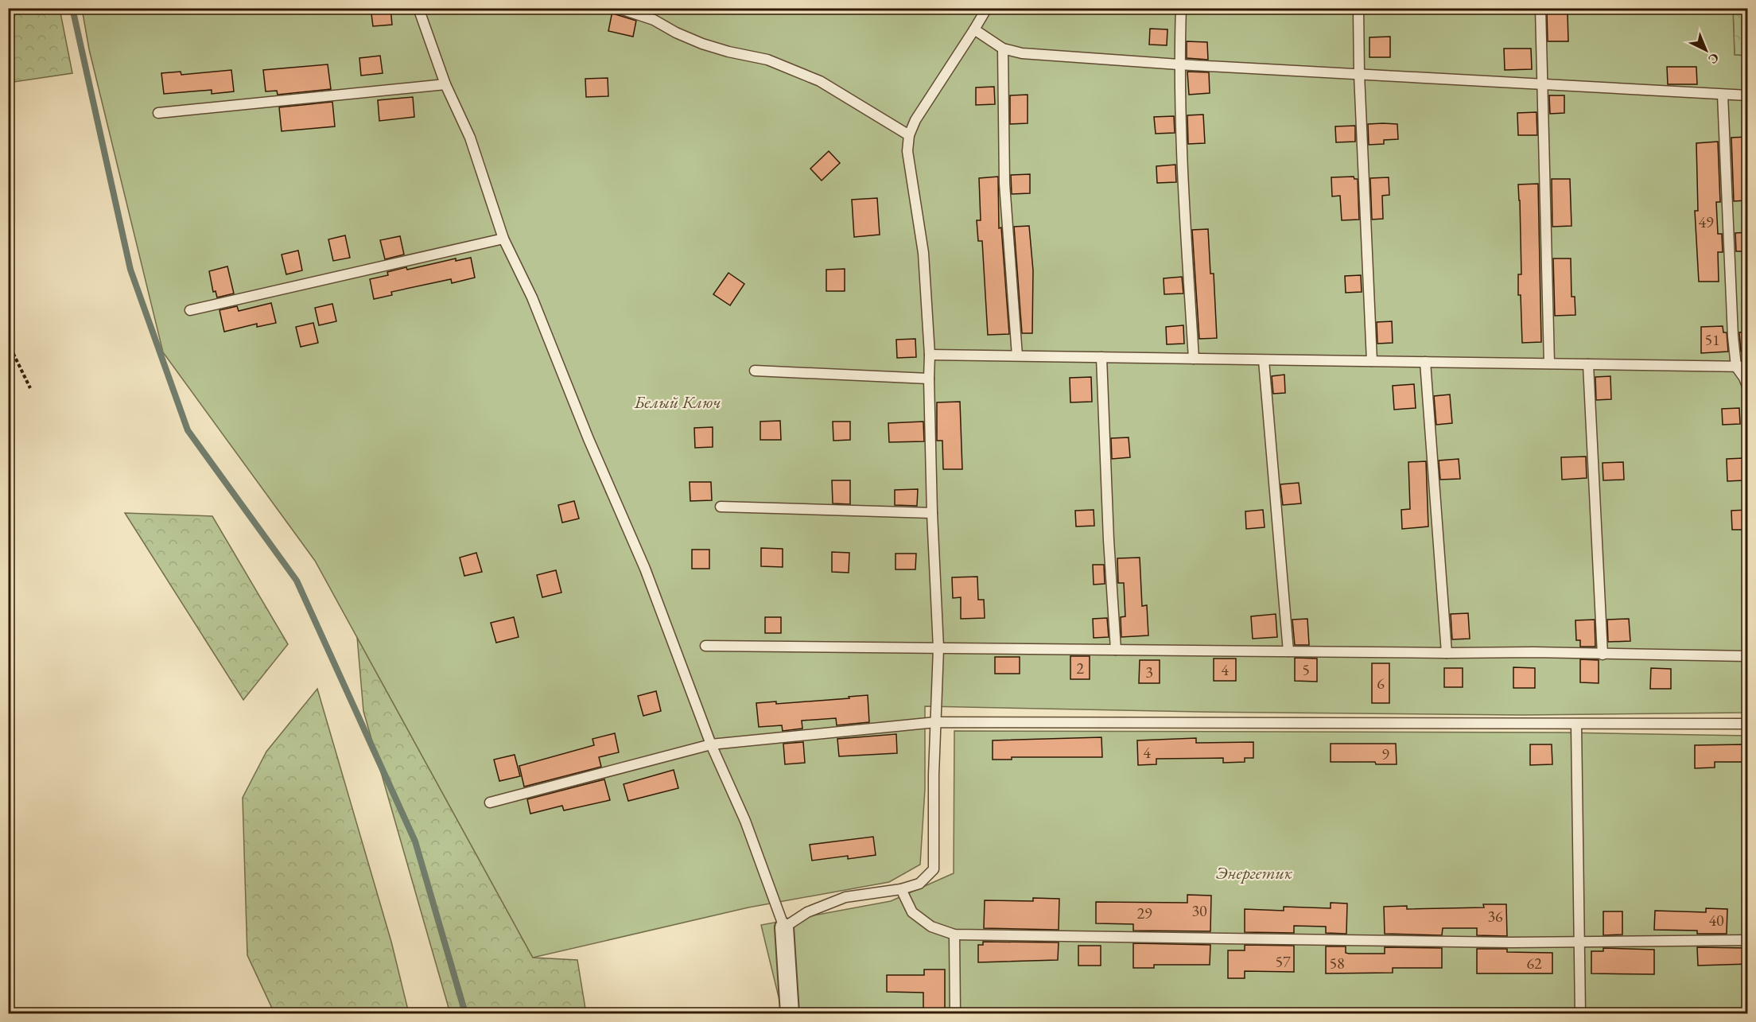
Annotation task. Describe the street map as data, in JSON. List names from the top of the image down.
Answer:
{
  "parks": ["Белый Ключ", "Энергетик"],
  "house_numbers": [
    "49",
    "51",
    "2",
    "4",
    "5",
    "3",
    "6",
    "4",
    "9",
    "30",
    "29",
    "36",
    "40",
    "57",
    "58",
    "62"
  ],
  "north": "bottom right"
}
